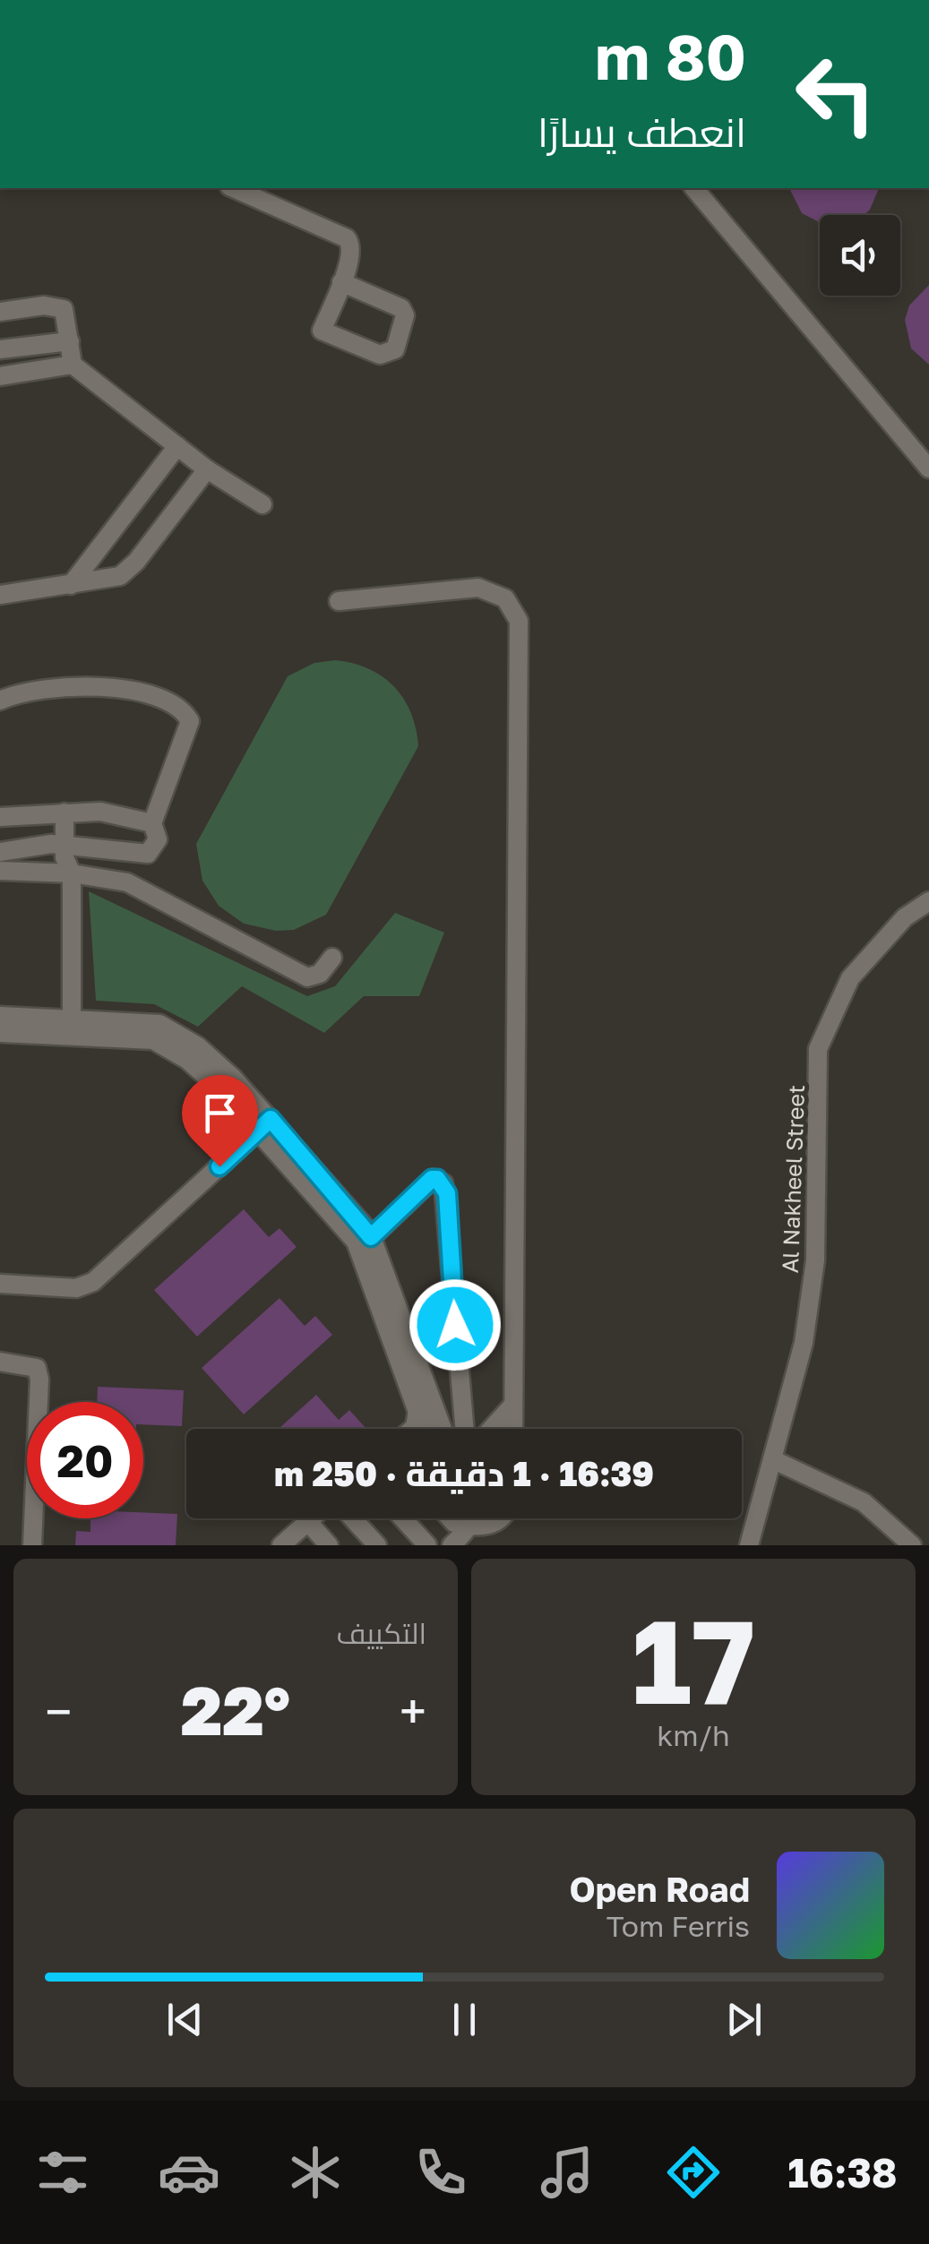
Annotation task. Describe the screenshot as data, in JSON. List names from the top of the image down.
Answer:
{
  "streets": {
    "street": ["Al Nakheel Street"]
  },
  "page": {
    "turn": ["80 m", "انعطف يسارًا"],
    "limit": "20",
    "trip": "16:39 · 1 دقيقة · 250 m",
    "tile": [
      ["17", "km/h"],
      "التكييف"
    ],
    "heat": ["−", "22°", "+"],
    "song": ["Open Road", "Tom Ferris"],
    "tabs": "16:38"
  }
}
